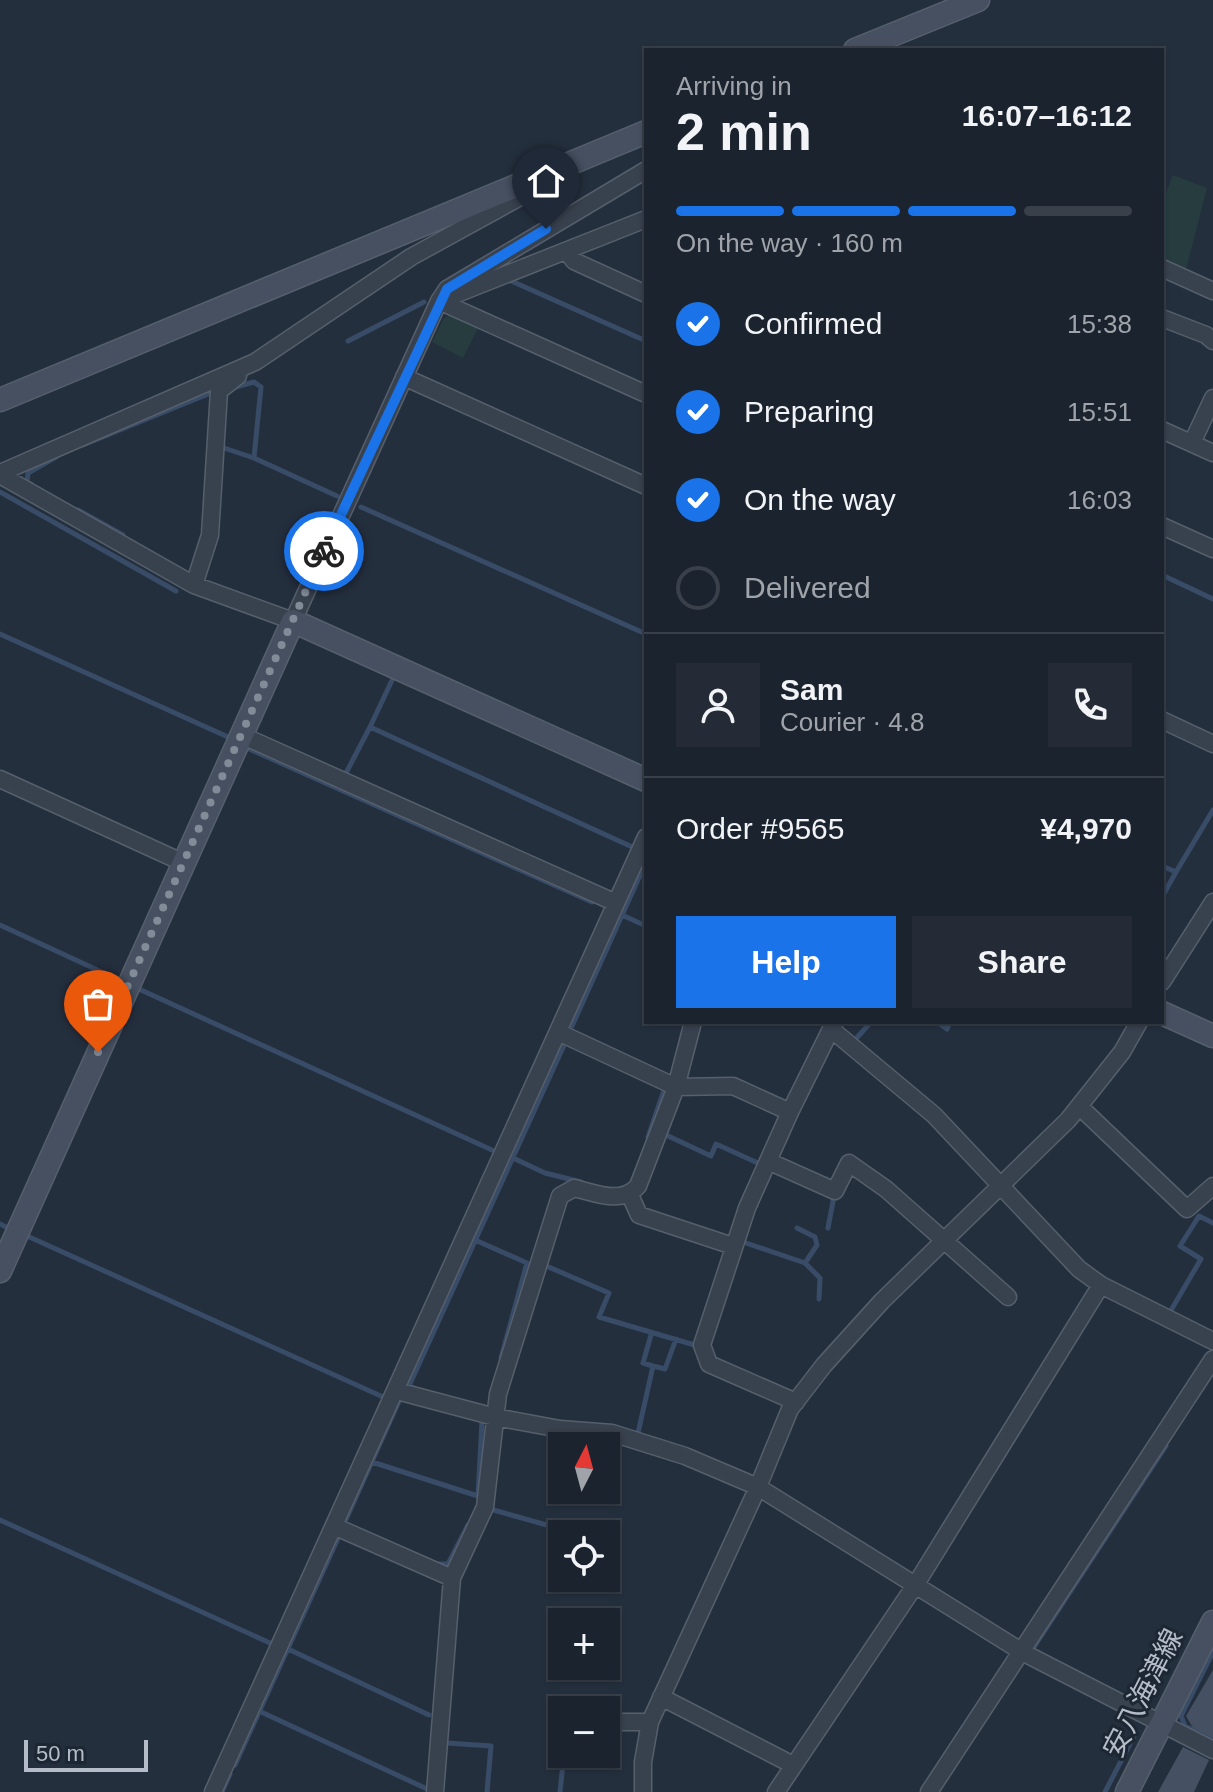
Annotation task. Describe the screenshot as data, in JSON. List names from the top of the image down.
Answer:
{
  "streets": {
    "street": ["安八海津線"]
  },
  "scale_bar": "50 m",
  "north": "top",
  "page": {
    "heading": ["2 min", "Arriving in", "16:07–16:12"],
    "panel": [
      "Sam",
      "Courier · 4.8",
      "Order #9565",
      "¥4,970"
    ],
    "bar": "On the way · 160 m",
    "list": [
      ["Confirmed", "15:38"],
      ["Preparing", "15:51"],
      ["On the way", "16:03"],
      "Delivered"
    ],
    "buttons": ["Help", "Share"],
    "map_buttons": ["+", "−"],
    "scale": "50 m"
  }
}
